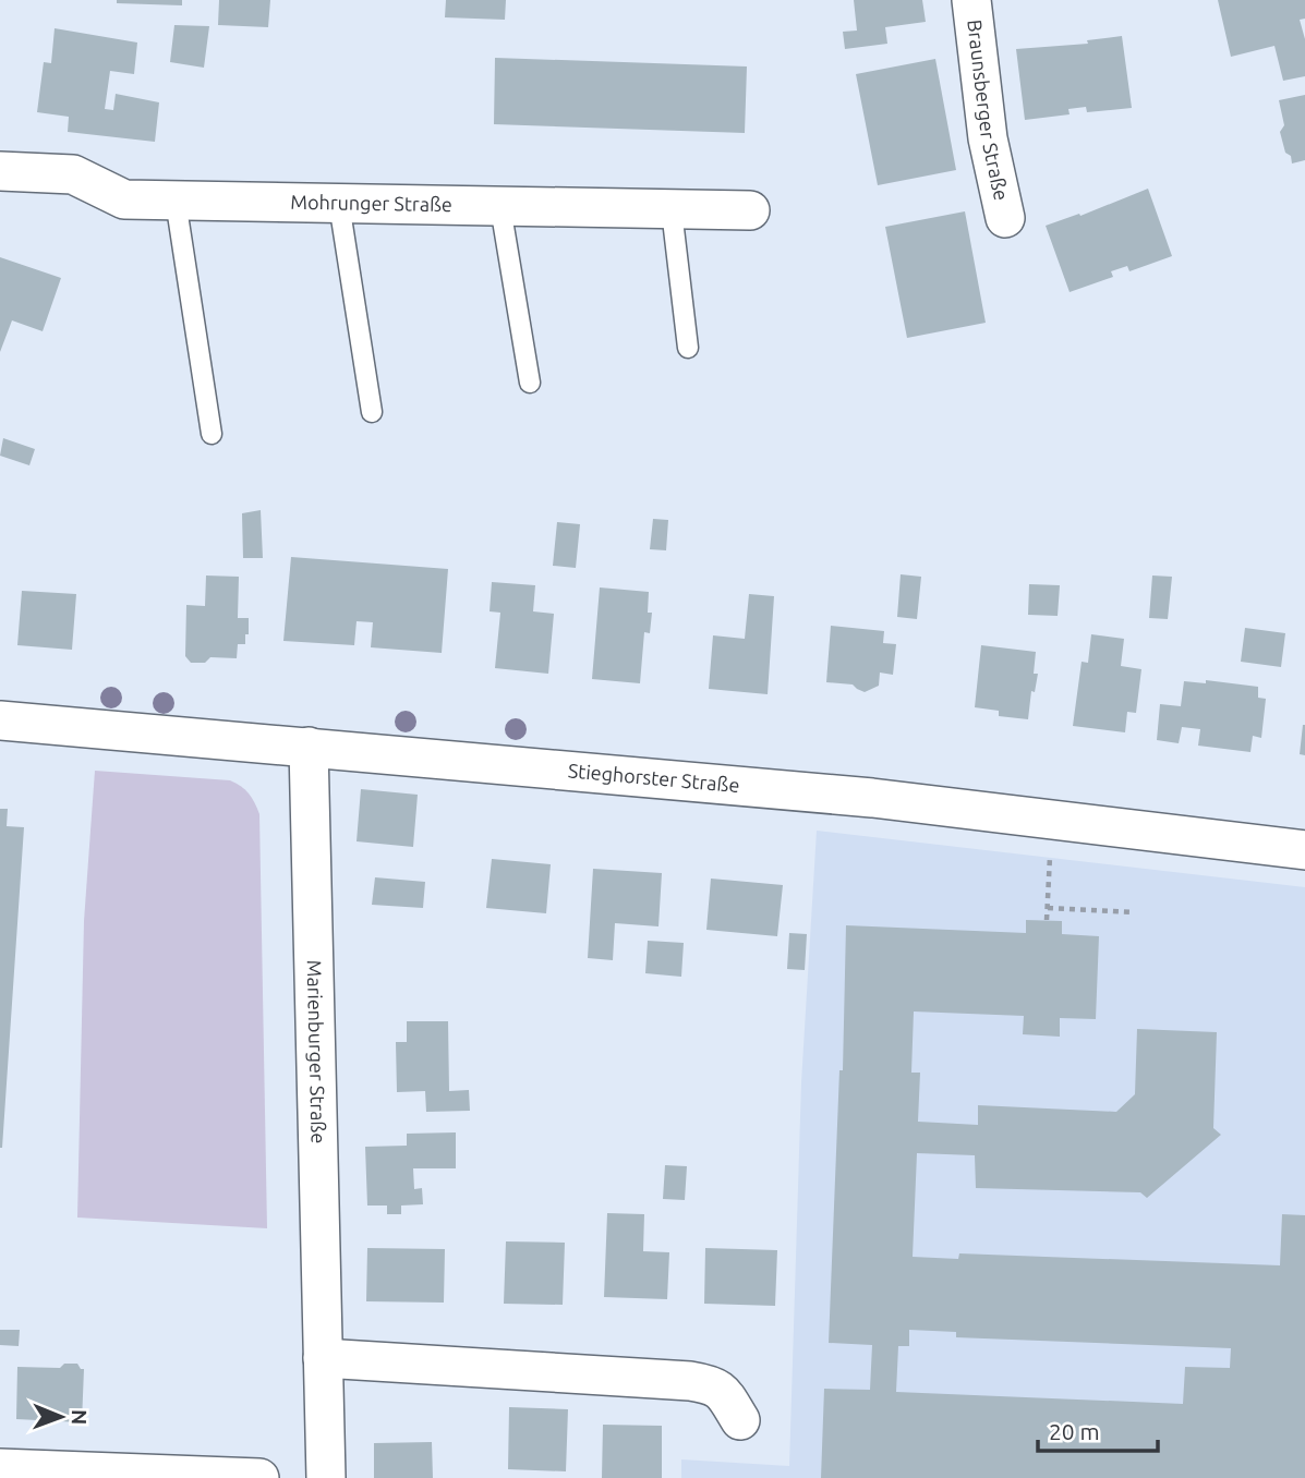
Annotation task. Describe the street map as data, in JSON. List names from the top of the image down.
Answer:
{
  "streets": {
    "street": [
      "Braunsberger Straße",
      "Mohrunger Straße",
      "Stieghorster Straße",
      "Marienburger Straße"
    ]
  },
  "crossings": [
    ["Stieghorster Straße", "Marienburger Straße"]
  ],
  "scale_bar": "20 m",
  "north": "right"
}
